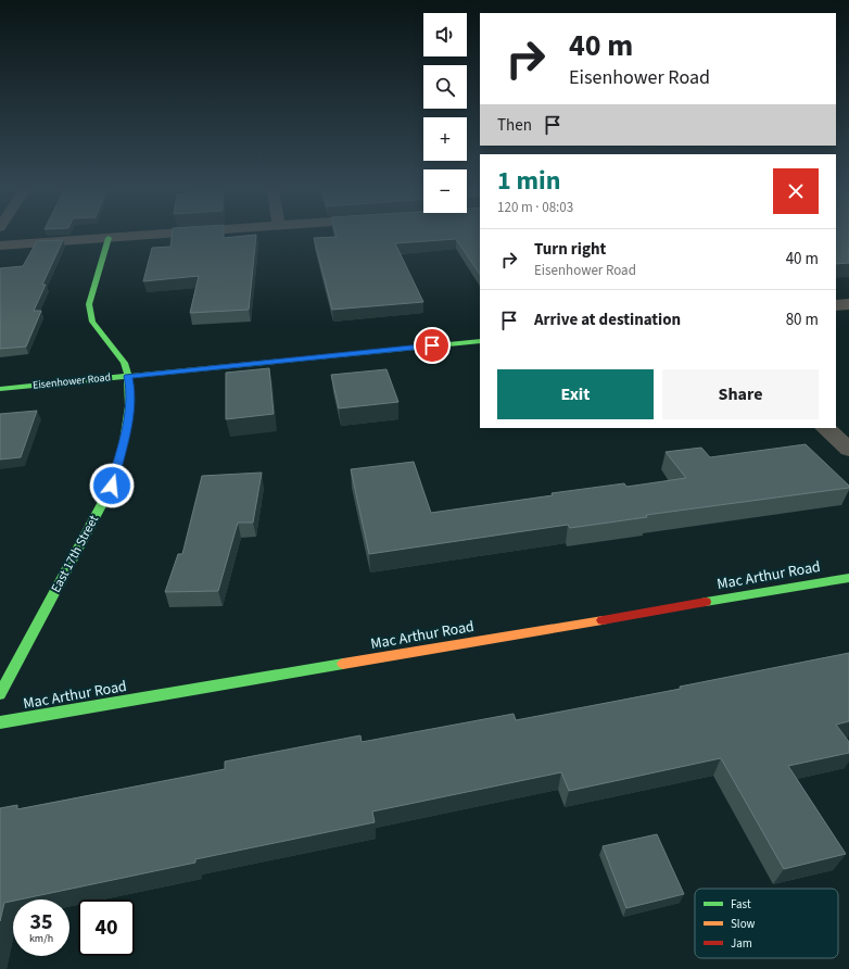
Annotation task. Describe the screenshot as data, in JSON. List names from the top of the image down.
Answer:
{
  "streets": {
    "street": ["Eisenhower Road", "East 17th Street", "Mac Arthur Road"]
  },
  "crossings": [
    ["Eisenhower Road", "East 17th Street"]
  ],
  "legend": ["Fast", "Slow", "Jam"],
  "page": {
    "map_buttons": ["+", "−"],
    "turn": ["40 m", "Eisenhower Road"],
    "then": "Then",
    "heading": ["1 min", "120 m · 08:03"],
    "list": [
      {
        "name": "Turn right",
        "note": "Eisenhower Road",
        "value": "40 m"
      },
      {
        "name": "Arrive at destination",
        "value": "80 m"
      }
    ],
    "buttons": ["Exit", "Share"],
    "speed": "35 km/h",
    "limit": "40"
  }
}
